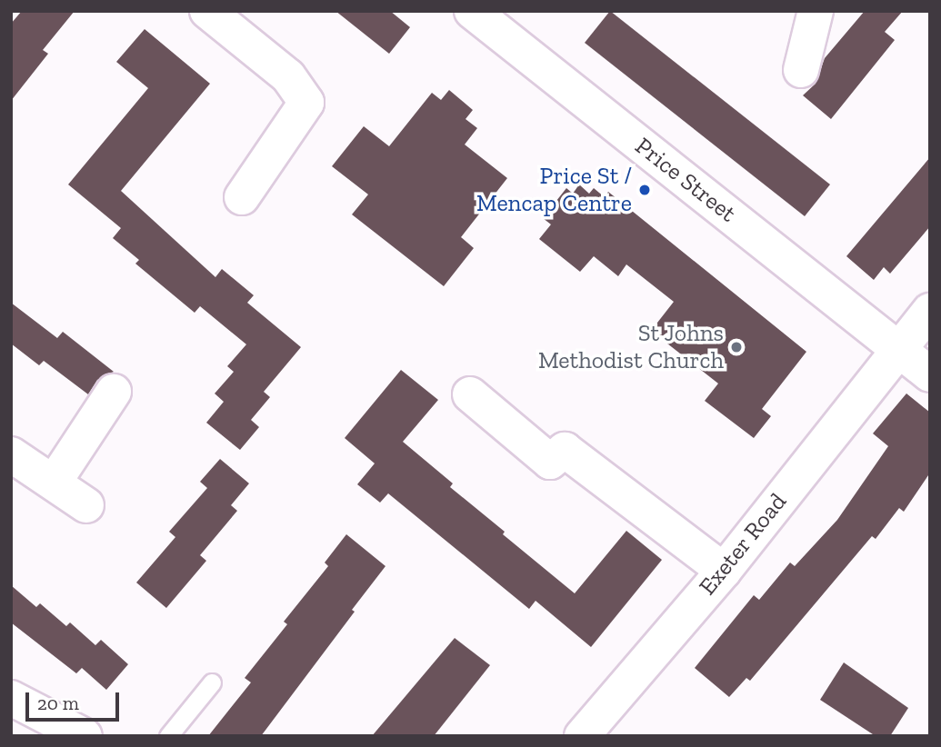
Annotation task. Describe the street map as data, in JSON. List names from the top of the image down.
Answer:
{
  "streets": {
    "street": ["Price Street", "Exeter Road"]
  },
  "crossings": [
    ["Price Street", "Exeter Road"]
  ],
  "places": ["Price St / Mencap Centre", "St Johns Methodist Church"],
  "scale_bar": "20 m"
}
